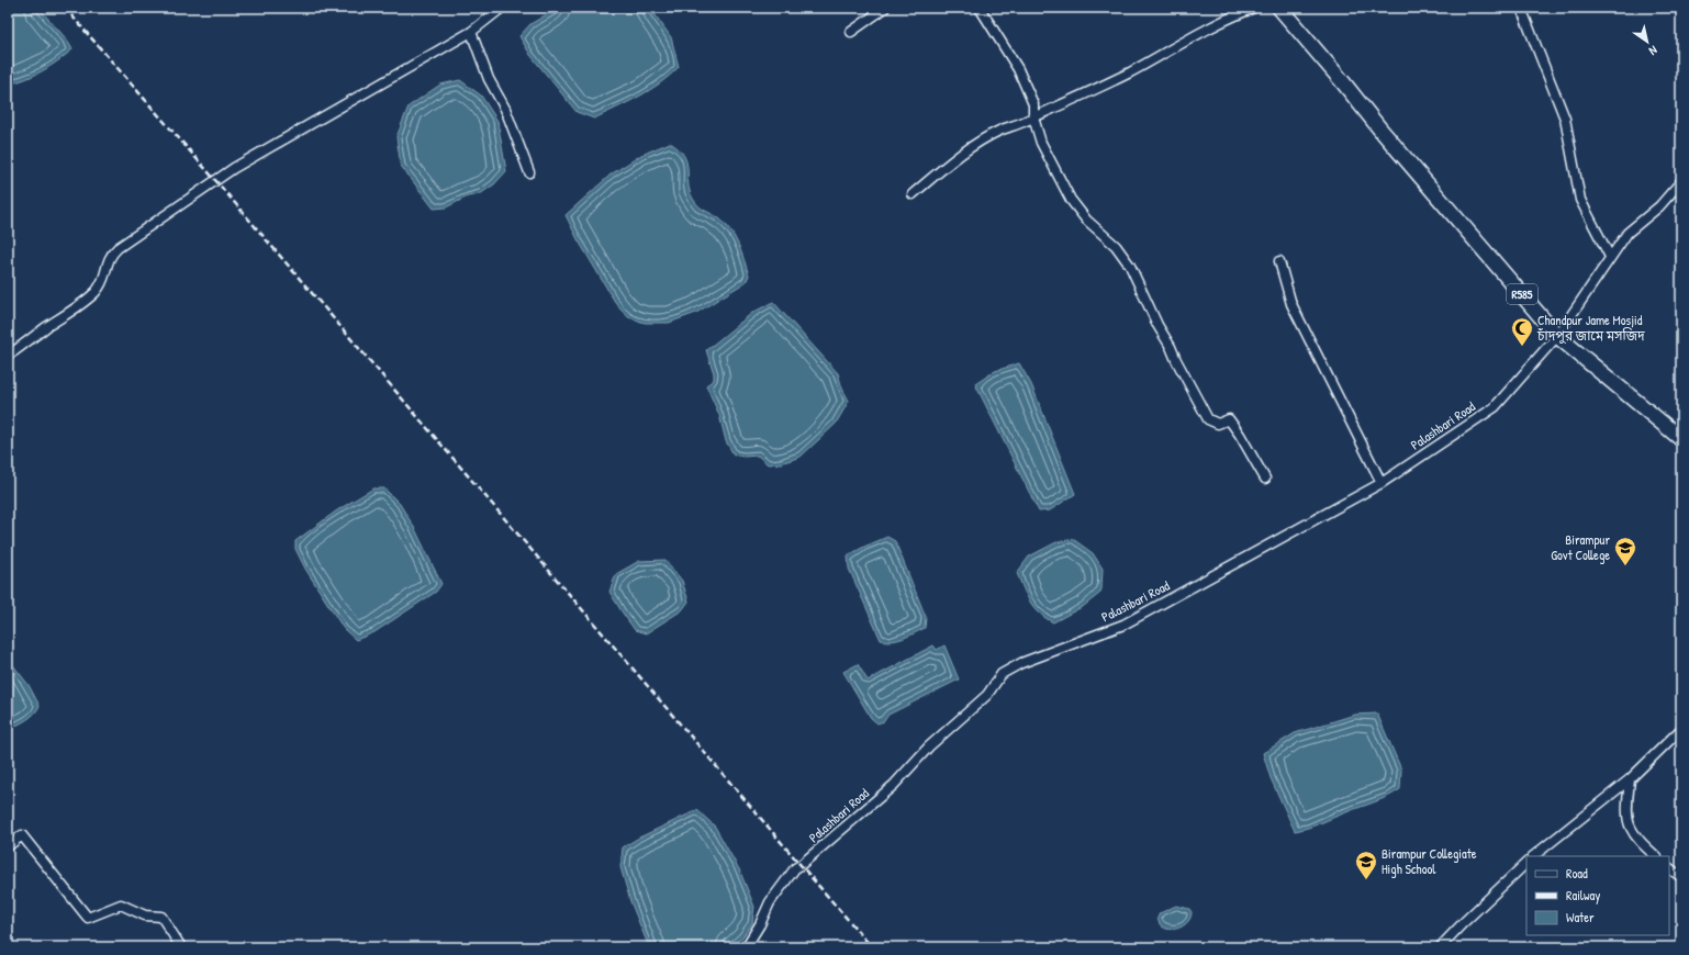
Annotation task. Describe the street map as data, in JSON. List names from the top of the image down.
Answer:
{
  "streets": {
    "main road": ["R585"],
    "street": ["Palashbari Road"]
  },
  "crossings": [
    ["R585", "Palashbari Road"]
  ],
  "places": {
    "mosque": ["Chandpur Jame Mosjid চাঁদপুর জামে মসজিদ"],
    "school or university": ["Birampur Govt College", "Birampur Collegiate High School"]
  },
  "legend": ["Road", "Railway", "Water"],
  "north": "bottom right"
}
